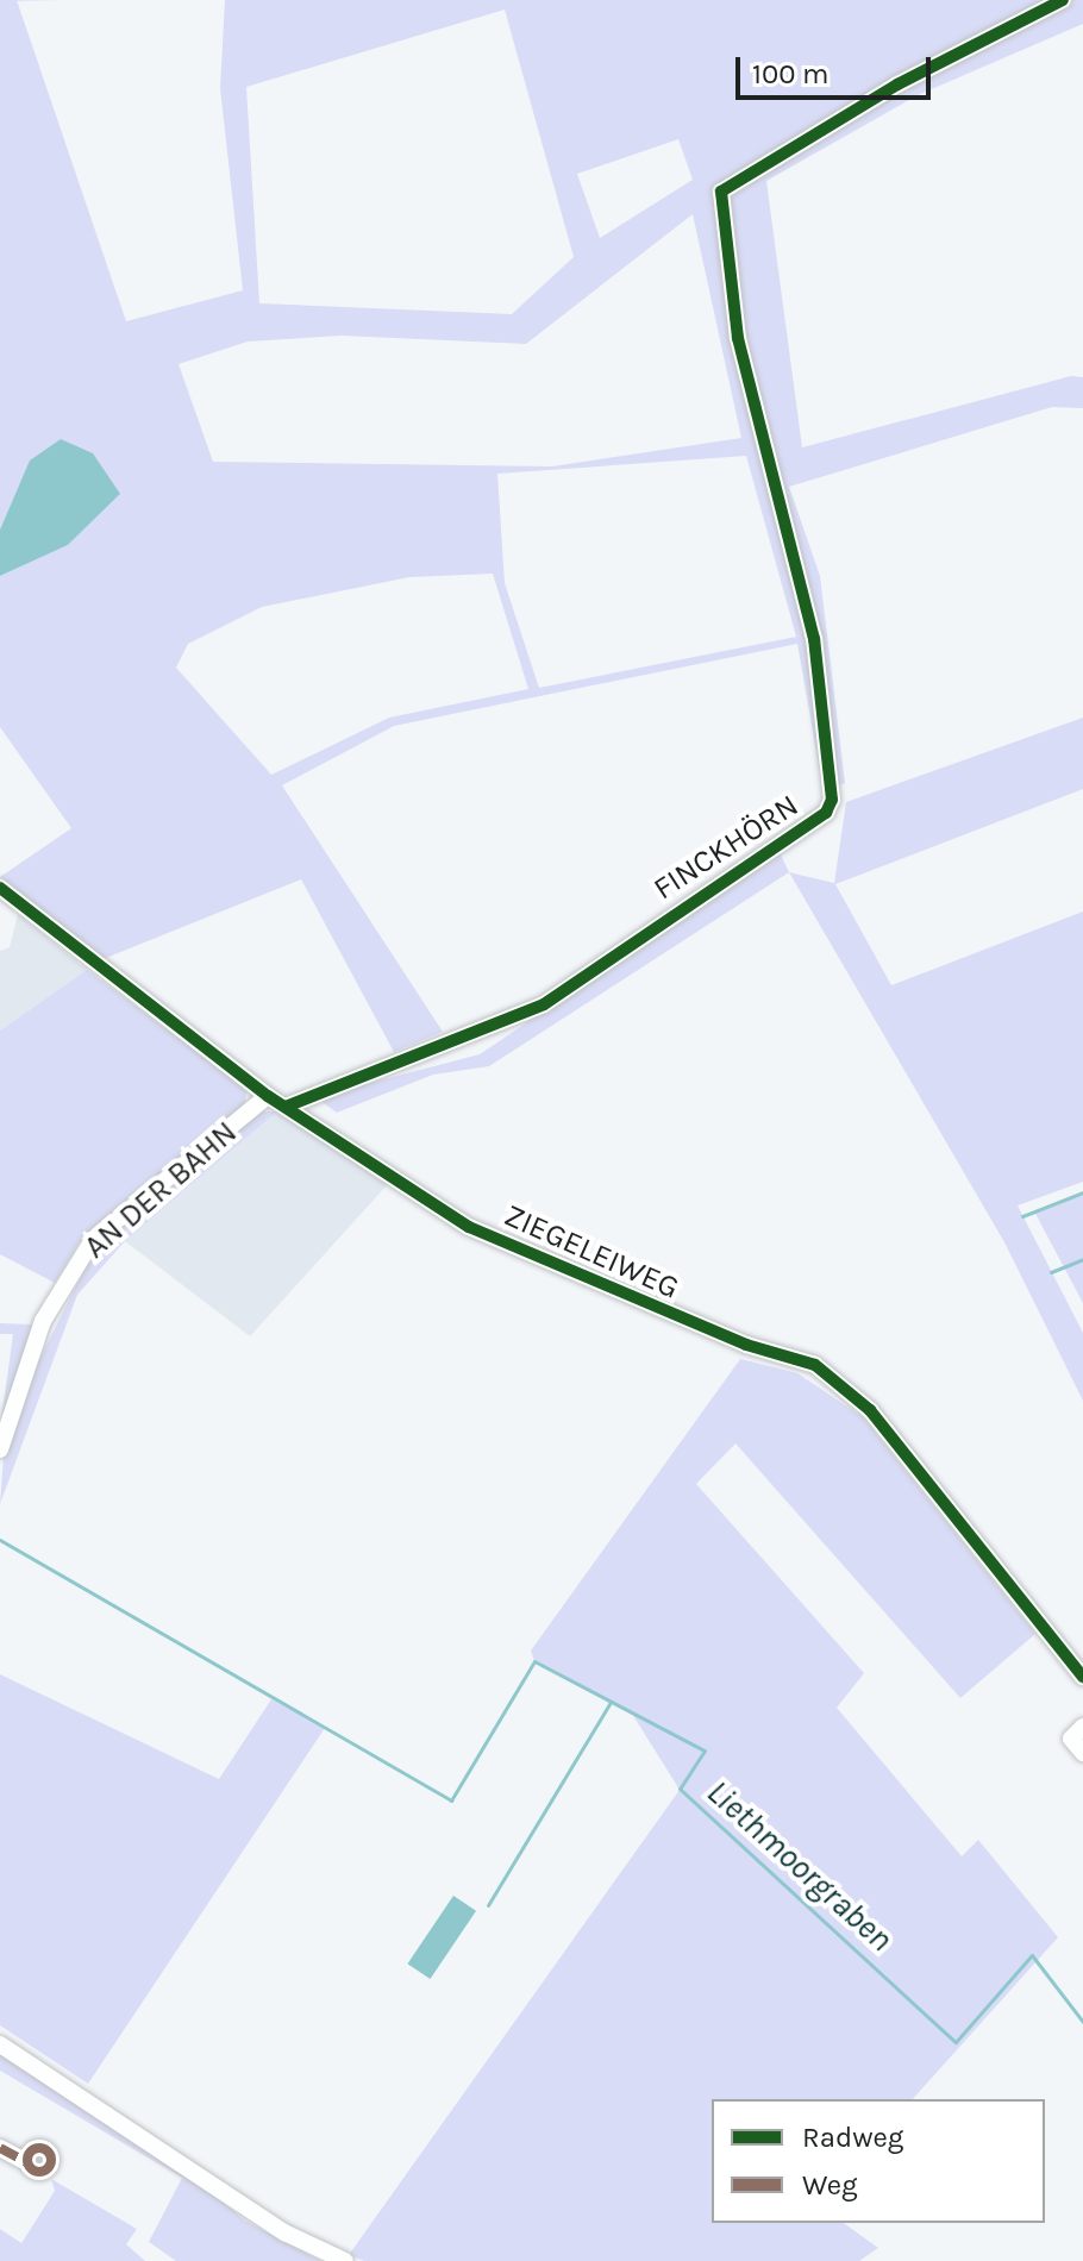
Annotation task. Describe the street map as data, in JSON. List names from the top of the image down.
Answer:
{
  "streets": {
    "street": ["FINCKHÖRN", "AN DER BAHN", "ZIEGELEIWEG"]
  },
  "crossings": [
    ["FINCKHÖRN", "ZIEGELEIWEG"],
    ["AN DER BAHN", "ZIEGELEIWEG"]
  ],
  "water": ["Liethmoorgraben"],
  "legend": ["Radweg", "Weg"],
  "scale_bar": "100 m"
}
